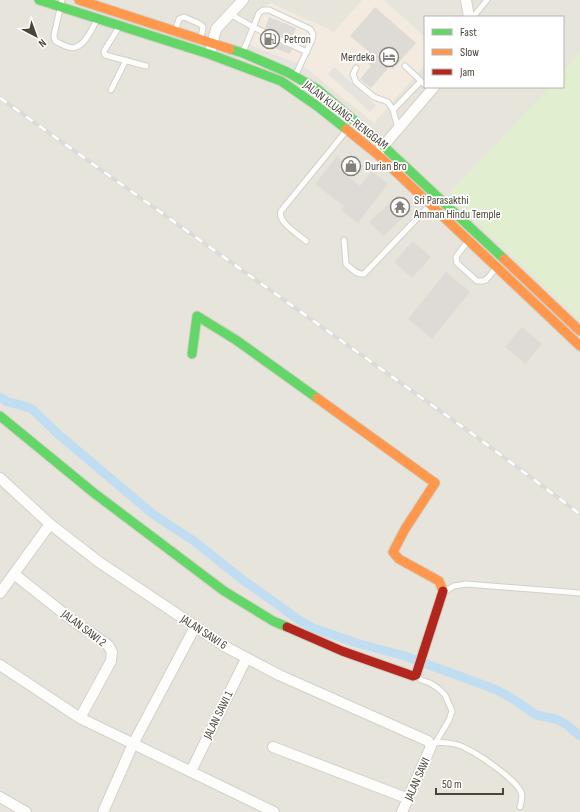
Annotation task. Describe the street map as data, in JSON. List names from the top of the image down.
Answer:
{
  "streets": {
    "main road": ["JALAN KLUANG-RENGGAM"],
    "street": [
      "JALAN SAWI 2",
      "JALAN SAWI 6",
      "JALAN SAWI 1",
      "JALAN SAWI"
    ]
  },
  "crossings": [
    ["JALAN SAWI 6", "JALAN SAWI 1"],
    ["JALAN SAWI 6", "JALAN SAWI"]
  ],
  "places": {
    "fuel station": ["Petron"],
    "hotel": ["Merdeka"],
    "shop": ["Durian Bro"],
    "temple": ["Sri Parasakthi Amman Hindu Temple"]
  },
  "legend": ["Fast", "Slow", "Jam"],
  "scale_bar": "50 m",
  "north": "bottom right"
}
